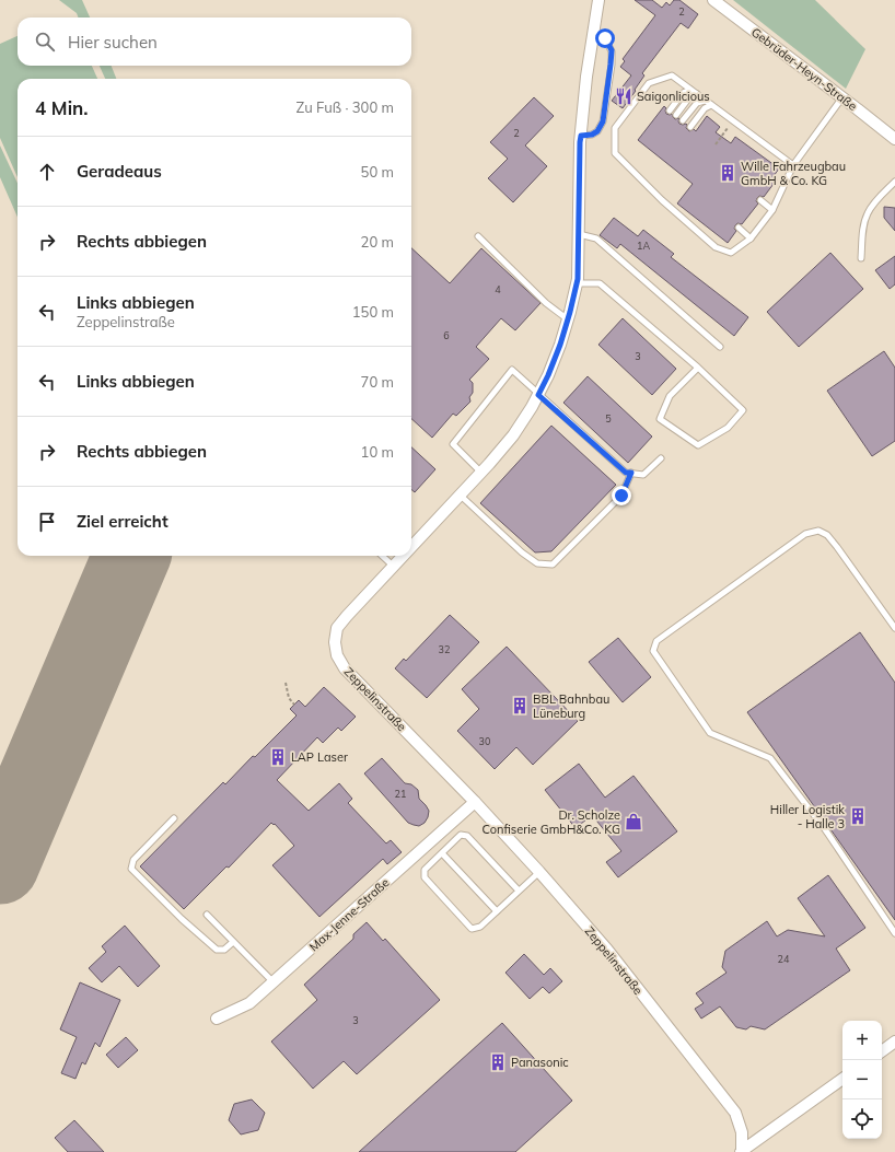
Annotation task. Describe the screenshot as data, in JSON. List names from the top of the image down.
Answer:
{
  "streets": {
    "street": ["Gebrüder-Heyn-Straße", "Zeppelinstraße", "Max-Jenne-Straße"]
  },
  "crossings": [
    ["Zeppelinstraße", "Max-Jenne-Straße"]
  ],
  "places": {
    "restaurant": ["Saigonlicious"],
    "building": [
      "Wille Fahrzeugbau GmbH & Co. KG",
      "BBL Bahnbau Lüneburg",
      "LAP Laser",
      "Hiller Logistik - Halle 3",
      "Panasonic"
    ],
    "shop": ["Dr. Scholze Confiserie GmbH&Co. KG"]
  },
  "house_numbers": [
    "2",
    "2",
    "1A",
    "4",
    "6",
    "3",
    "5",
    "32",
    "30",
    "21",
    "24",
    "3"
  ],
  "page": {
    "search": "Hier suchen",
    "heading": ["4 Min.", "Zu Fuß · 300 m"],
    "list": [
      ["Geradeaus", "50 m"],
      ["Rechts abbiegen", "20 m"],
      ["Links abbiegen", "Zeppelinstraße", "150 m"],
      ["Links abbiegen", "70 m"],
      ["Rechts abbiegen", "10 m"],
      "Ziel erreicht"
    ],
    "map_buttons": ["+", "−"]
  }
}
